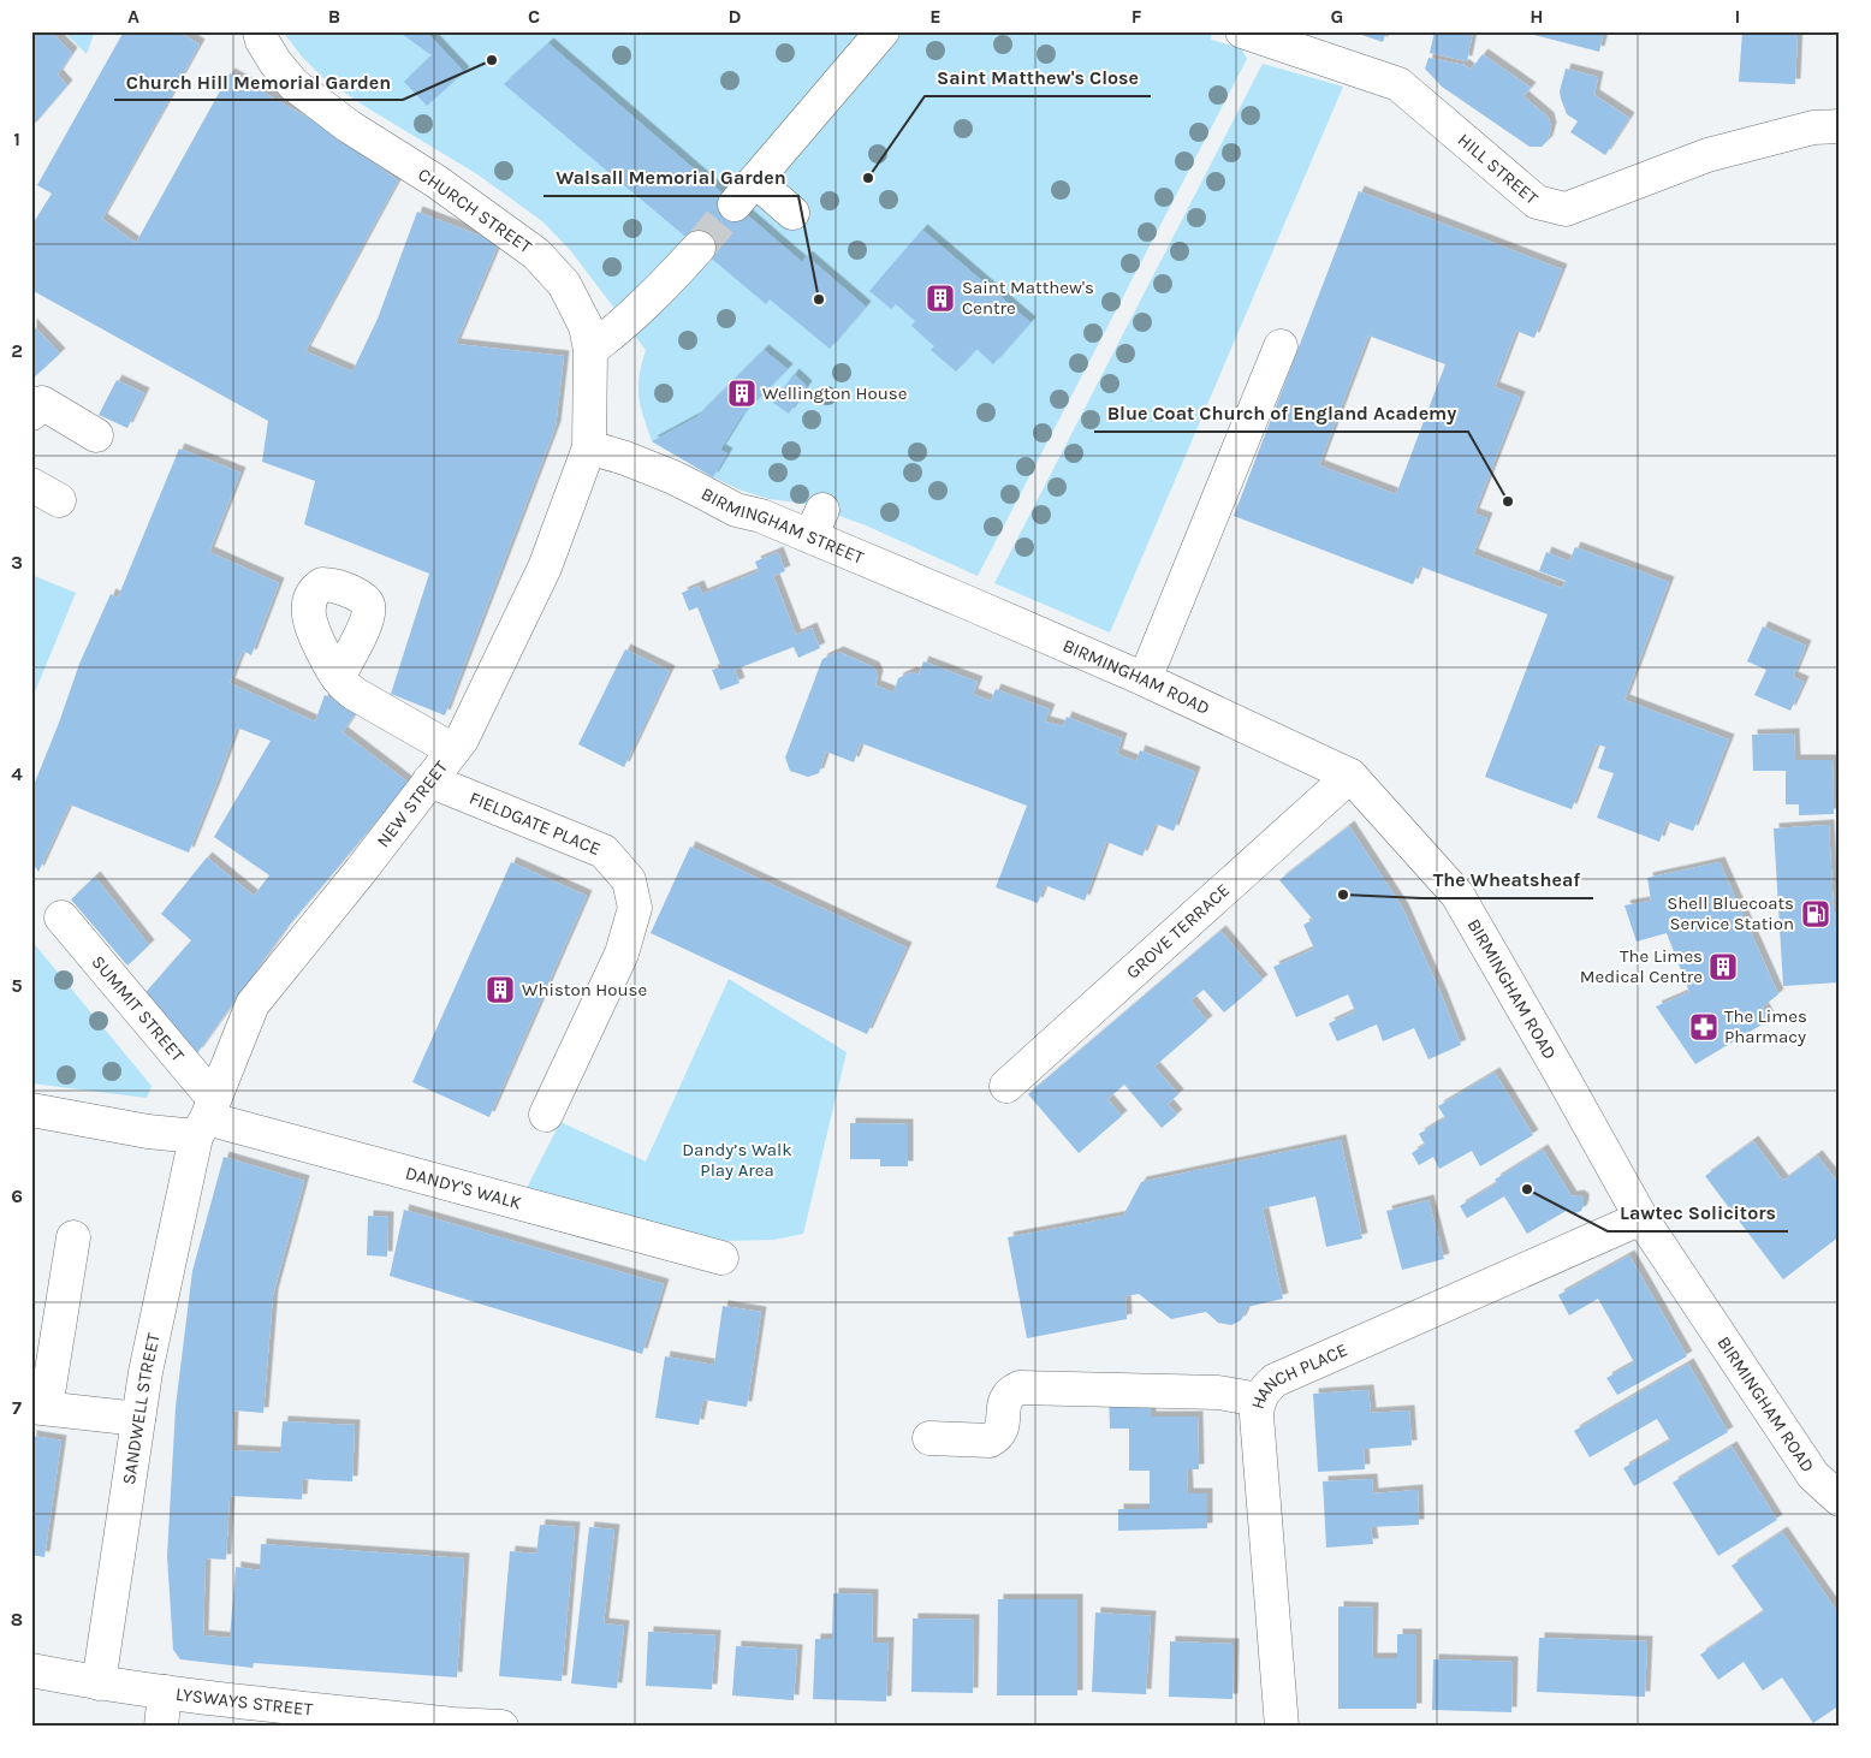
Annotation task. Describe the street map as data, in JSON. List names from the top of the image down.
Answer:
{
  "streets": {
    "street": [
      "HILL STREET",
      "CHURCH STREET",
      "BIRMINGHAM STREET",
      "BIRMINGHAM ROAD",
      "NEW STREET",
      "FIELDGATE PLACE",
      "GROVE TERRACE",
      "SUMMIT STREET",
      "DANDY'S WALK",
      "HANCH PLACE",
      "SANDWELL STREET",
      "LYSWAYS STREET"
    ]
  },
  "crossings": [
    ["CHURCH STREET", "BIRMINGHAM STREET"],
    ["CHURCH STREET", "NEW STREET"],
    ["BIRMINGHAM STREET", "BIRMINGHAM ROAD"],
    ["BIRMINGHAM STREET", "NEW STREET"],
    ["BIRMINGHAM ROAD", "GROVE TERRACE"],
    ["BIRMINGHAM ROAD", "HANCH PLACE"],
    ["NEW STREET", "FIELDGATE PLACE"],
    ["NEW STREET", "SUMMIT STREET"],
    ["NEW STREET", "DANDY'S WALK"],
    ["NEW STREET", "SANDWELL STREET"],
    ["SUMMIT STREET", "DANDY'S WALK"],
    ["SUMMIT STREET", "SANDWELL STREET"],
    ["DANDY'S WALK", "SANDWELL STREET"],
    ["SANDWELL STREET", "LYSWAYS STREET"]
  ],
  "parks": ["Dandy’s Walk Play Area"],
  "places": {
    "other": [
      "Church Hill Memorial Garden",
      "Saint Matthew's Close",
      "Walsall Memorial Garden",
      "Blue Coat Church of England Academy",
      "The Wheatsheaf",
      "Lawtec Solicitors"
    ],
    "building": [
      "Saint Matthew's Centre",
      "Wellington House",
      "The Limes Medical Centre",
      "Whiston House"
    ],
    "fuel station": ["Shell Bluecoats Service Station"],
    "pharmacy": ["The Limes Pharmacy"]
  },
  "grid": {
    "columns": [
      "A",
      "B",
      "C",
      "D",
      "E",
      "F",
      "G",
      "H",
      "I"
    ],
    "rows": [
      "1",
      "2",
      "3",
      "4",
      "5",
      "6",
      "7",
      "8"
    ]
  }
}
